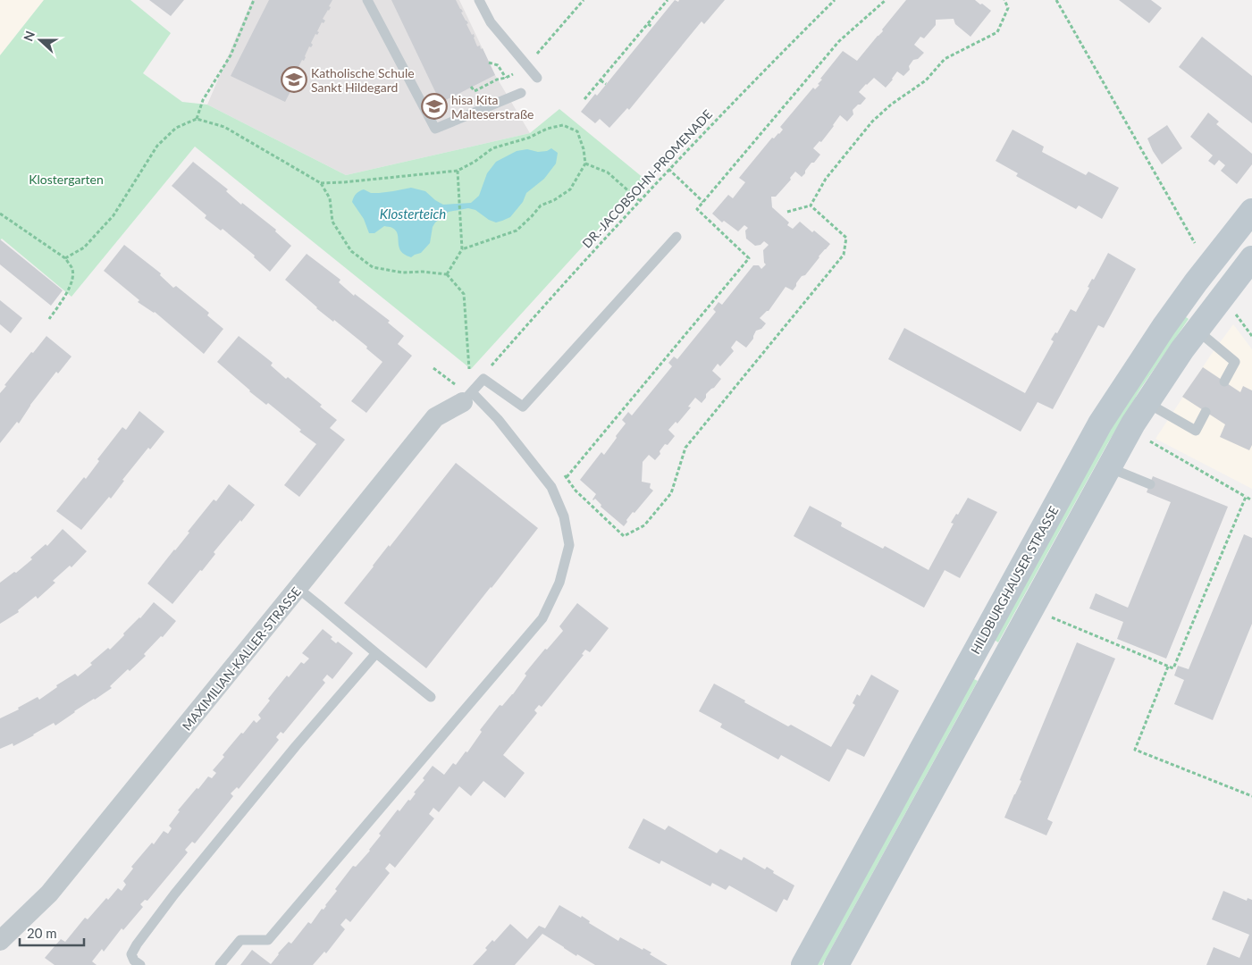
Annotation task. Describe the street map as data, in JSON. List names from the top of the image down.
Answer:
{
  "streets": {
    "main road": ["HILDBURGHAUSER STRASSE"],
    "street": ["MAXIMILIAN-KALLER-STRASSE"],
    "path": ["DR.-JACOBSOHN-PROMENADE"]
  },
  "crossings": [
    ["DR.-JACOBSOHN-PROMENADE", "MAXIMILIAN-KALLER-STRASSE"]
  ],
  "water": ["Klosterteich"],
  "parks": ["Klostergarten"],
  "places": {
    "school or university": ["Katholische Schule Sankt Hildegard", "hisa Kita Malteserstraße"]
  },
  "scale_bar": "20 m",
  "north": "left"
}
